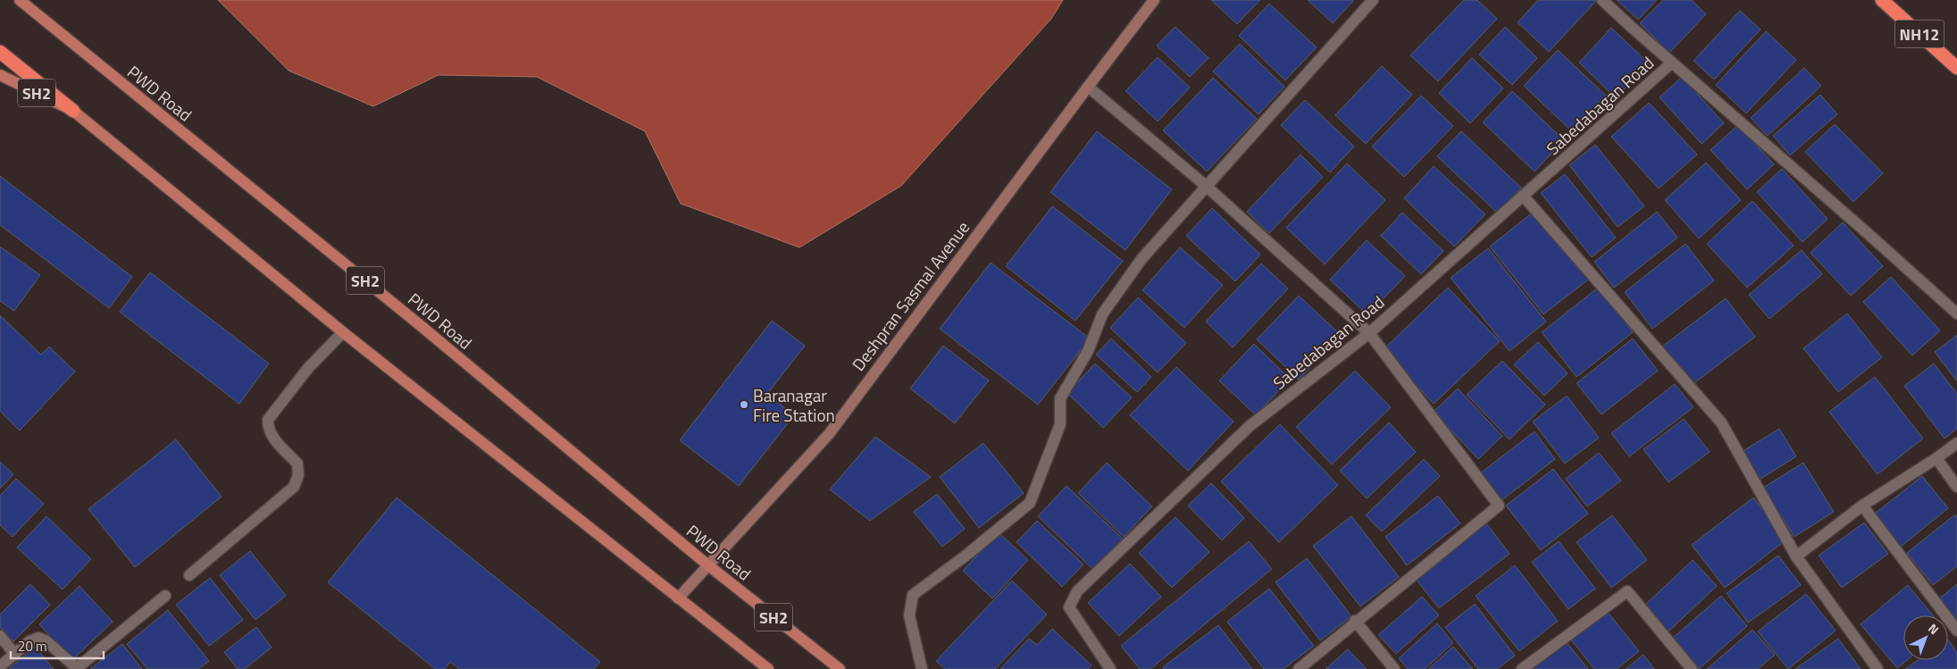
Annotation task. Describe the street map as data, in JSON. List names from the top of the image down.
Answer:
{
  "streets": {
    "highway": ["NH12"],
    "main road": ["SH2", "PWD Road"],
    "street": ["Sabedabagan Road", "Deshpran Sasmal Avenue"]
  },
  "crossings": [
    ["SH2", "Deshpran Sasmal Avenue"],
    ["PWD Road", "Deshpran Sasmal Avenue"]
  ],
  "places": ["Baranagar Fire Station"],
  "scale_bar": "20 m",
  "north": "top right"
}
